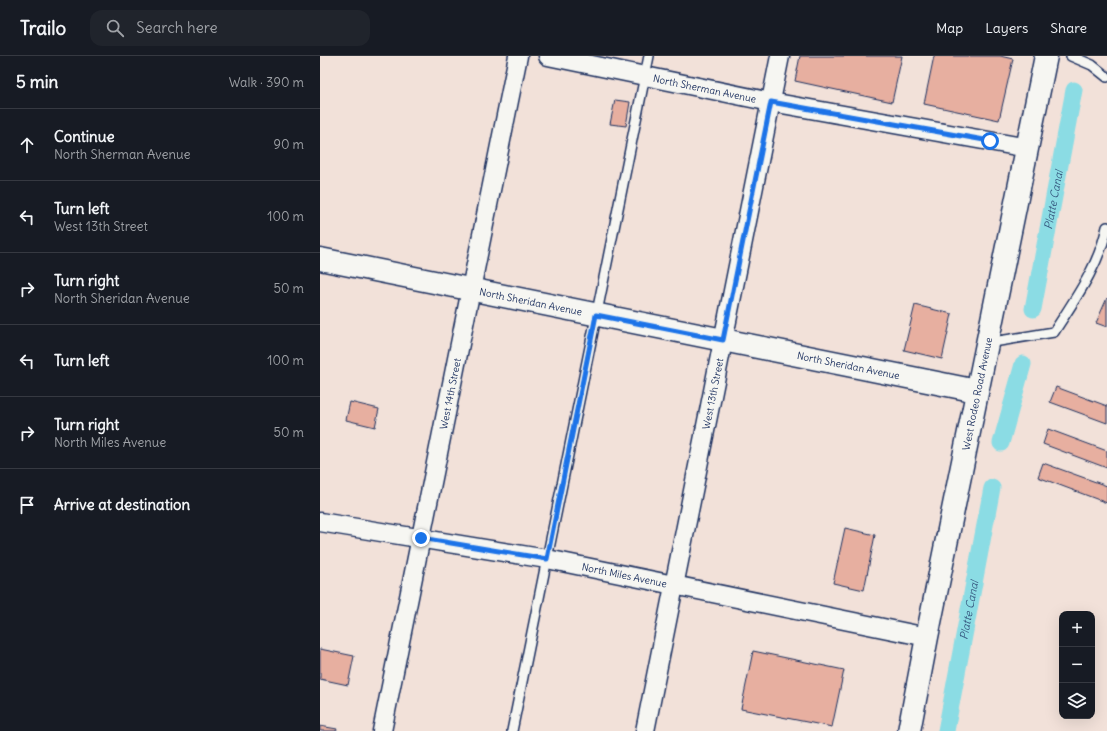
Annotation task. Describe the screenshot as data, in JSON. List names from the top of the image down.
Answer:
{
  "streets": {
    "main road": ["North Sheridan Avenue", "West Rodeo Road Avenue"],
    "street": [
      "North Sherman Avenue",
      "West 14th Street",
      "West 13th Street",
      "North Miles Avenue"
    ]
  },
  "crossings": [
    ["North Sherman Avenue", "West 13th Street"],
    ["North Sherman Avenue", "West Rodeo Road Avenue"],
    ["North Sheridan Avenue", "West 14th Street"],
    ["North Sheridan Avenue", "West 13th Street"],
    ["North Sheridan Avenue", "West Rodeo Road Avenue"],
    ["West 14th Street", "North Miles Avenue"],
    ["West 13th Street", "North Miles Avenue"],
    ["West Rodeo Road Avenue", "North Miles Avenue"]
  ],
  "water": ["Platte Canal"],
  "page": {
    "header": "Trailo",
    "search": "Search here",
    "nav": ["Map", "Layers", "Share"],
    "heading": ["5 min", "Walk · 390 m"],
    "list": [
      ["Continue", "North Sherman Avenue", "90 m"],
      ["Turn left", "West 13th Street", "100 m"],
      ["Turn right", "North Sheridan Avenue", "50 m"],
      ["Turn left", "100 m"],
      ["Turn right", "North Miles Avenue", "50 m"],
      "Arrive at destination"
    ],
    "map_buttons": ["+", "−"]
  }
}
